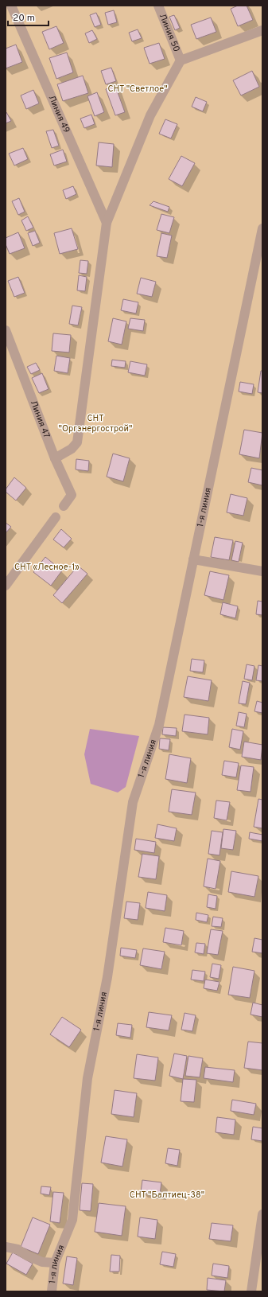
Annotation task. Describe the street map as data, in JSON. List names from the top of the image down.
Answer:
{
  "streets": {
    "street": [
      "Линия 50",
      "Линия 49",
      "Линия 47",
      "1-я линия"
    ]
  },
  "parks": [
    "СНТ \"Светлое\"",
    "СНТ \"Оргэнергострой\"",
    "СНТ «Лесное-1»",
    "СНТ \"Балтиец-38\""
  ],
  "scale_bar": "20 m"
}
